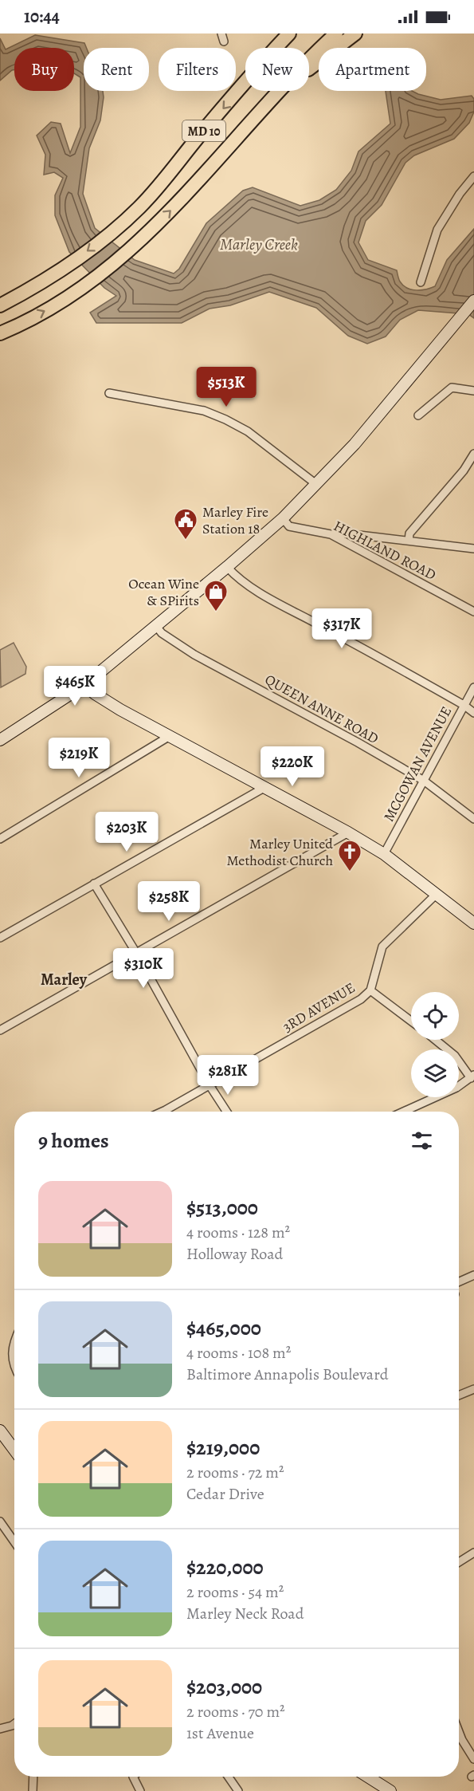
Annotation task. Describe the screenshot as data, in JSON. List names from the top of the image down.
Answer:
{
  "streets": {
    "highway": ["MD 10"],
    "street": [
      "HIGHLAND ROAD",
      "QUEEN ANNE ROAD",
      "MCGOWAN AVENUE",
      "3RD AVENUE"
    ]
  },
  "crossings": [
    ["QUEEN ANNE ROAD", "MCGOWAN AVENUE"]
  ],
  "districts": ["Marley"],
  "water": ["Marley Creek"],
  "places": {
    "public building": ["Marley Fire Station 18"],
    "shop": ["Ocean Wine & SPirits"],
    "church": ["Marley United Methodist Church"]
  },
  "page": {
    "status": "10:44",
    "chip": [
      "Buy",
      "Rent",
      "Filters",
      "New",
      "Apartment"
    ],
    "price": [
      "$513K",
      "$317K",
      "$465K",
      "$219K",
      "$220K",
      "$203K",
      "$258K",
      "$310K",
      "$281K"
    ],
    "heading": "9 homes",
    "list": [
      {
        "name": "$513,000",
        "note": "4 rooms · 128 m² · Holloway Road"
      },
      {
        "name": "$465,000",
        "note": "4 rooms · 108 m² · Baltimore Annapolis Boulevard"
      },
      {
        "name": "$219,000",
        "note": "2 rooms · 72 m² · Cedar Drive"
      },
      {
        "name": "$220,000",
        "note": "2 rooms · 54 m² · Marley Neck Road"
      },
      {
        "name": "$203,000",
        "note": "2 rooms · 70 m² · 1st Avenue"
      }
    ]
  }
}
